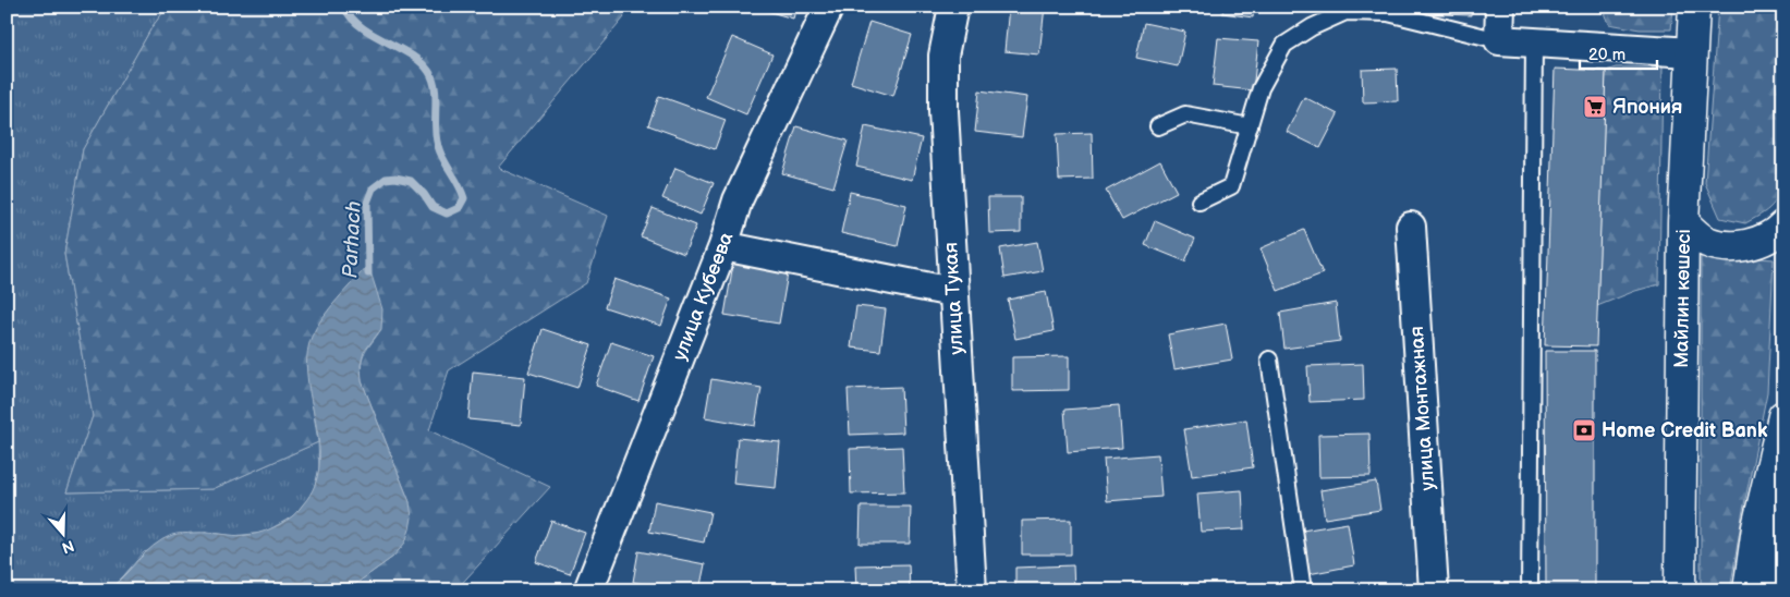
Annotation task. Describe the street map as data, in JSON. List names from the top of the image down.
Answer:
{
  "streets": {
    "main road": ["Майлин көшесі"],
    "street": ["улица Кубеева", "улица Тукая", "улица Монтажная"]
  },
  "water": ["Parhach"],
  "places": {
    "supermarket": ["Япония"],
    "bank": ["Home Credit Bank"]
  },
  "scale_bar": "20 m",
  "north": "bottom"
}
